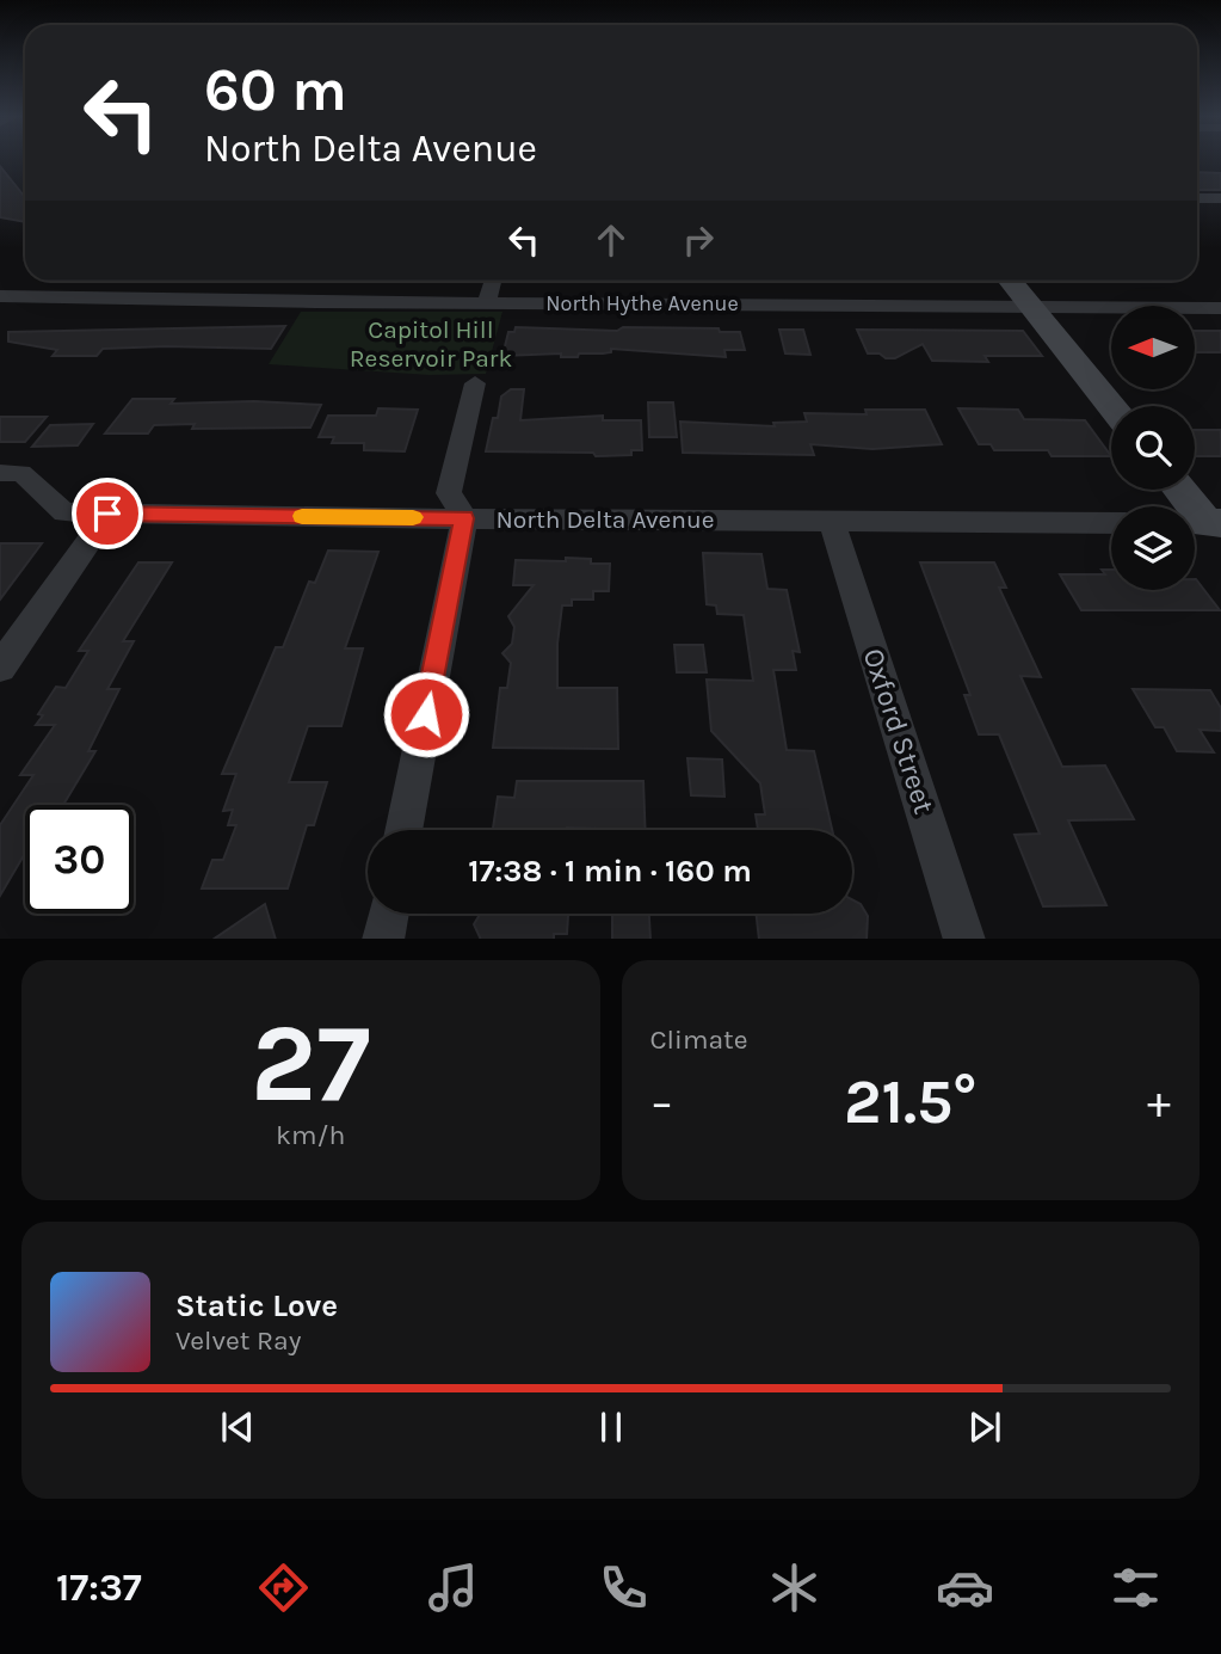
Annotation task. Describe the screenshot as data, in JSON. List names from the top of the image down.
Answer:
{
  "streets": {
    "street": ["North Hythe Avenue", "North Delta Avenue", "Oxford Street"]
  },
  "crossings": [
    ["North Delta Avenue", "Oxford Street"]
  ],
  "parks": ["Capitol Hill Reservoir Park"],
  "north": "left",
  "page": {
    "turn": ["60 m", "North Delta Avenue"],
    "limit": "30",
    "trip": "17:38 · 1 min · 160 m",
    "tile": [
      ["27", "km/h"],
      "Climate"
    ],
    "heat": ["−", "21.5°", "+"],
    "song": ["Static Love", "Velvet Ray"],
    "tabs": "17:37"
  }
}
